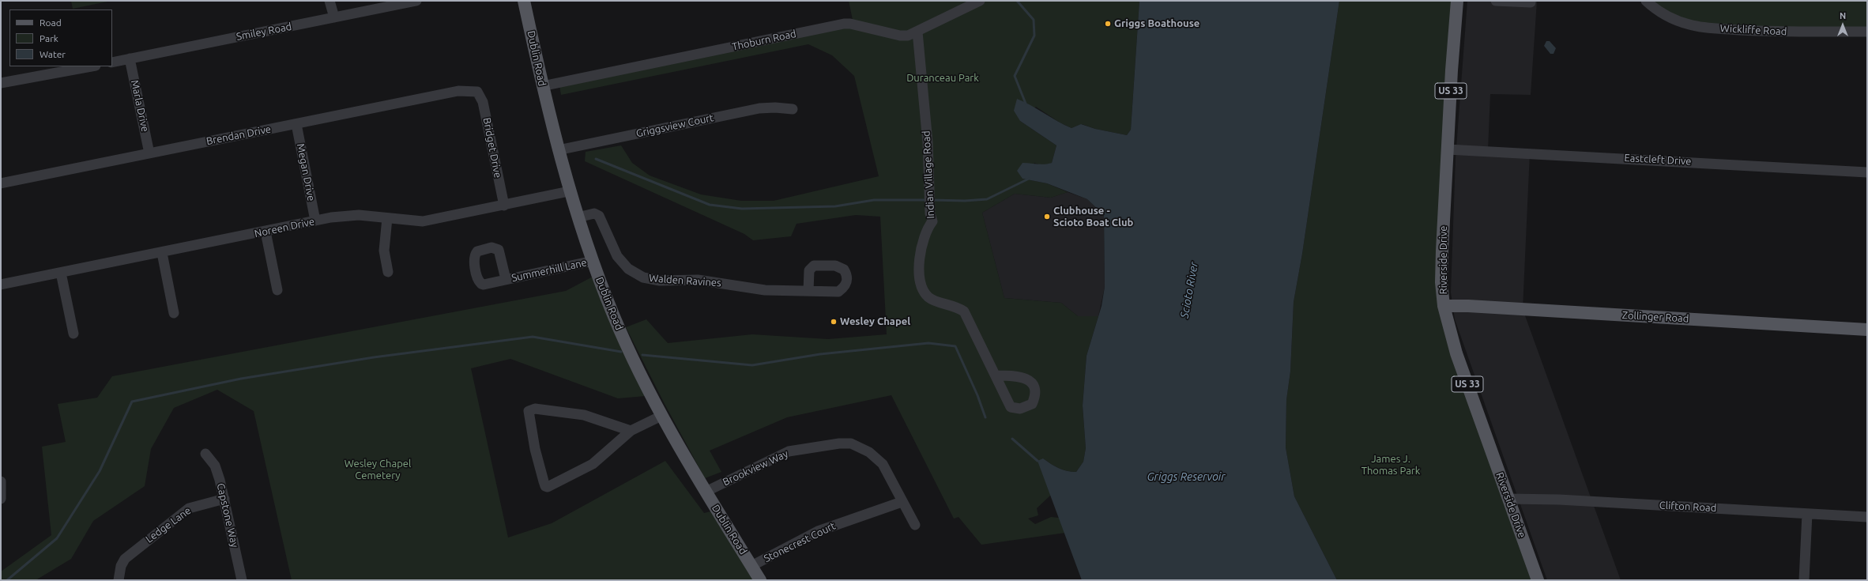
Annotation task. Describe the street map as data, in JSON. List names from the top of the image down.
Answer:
{
  "streets": {
    "main road": [
      "Dublin Road",
      "US 33",
      "Riverside Drive",
      "Zollinger Road"
    ],
    "street": [
      "Wickliffe Road",
      "Smiley Road",
      "Thoburn Road",
      "Marla Drive",
      "Griggsview Court",
      "Brendan Drive",
      "Bridget Drive",
      "Eastcleft Drive",
      "Megan Drive",
      "Indian Village Road",
      "Noreen Drive",
      "Summerhill Lane",
      "Walden Ravines",
      "Brookview Way",
      "Clifton Road",
      "Capstone Way",
      "Ledge Lane",
      "Stonecrest Court"
    ]
  },
  "crossings": [
    ["Smiley Road", "Marla Drive"],
    ["Thoburn Road", "Dublin Road"],
    ["Thoburn Road", "Indian Village Road"],
    ["Dublin Road", "Griggsview Court"],
    ["Dublin Road", "Noreen Drive"],
    ["Dublin Road", "Summerhill Lane"],
    ["Dublin Road", "Walden Ravines"],
    ["Dublin Road", "Brookview Way"],
    ["Dublin Road", "Stonecrest Court"],
    ["Marla Drive", "Brendan Drive"],
    ["Brendan Drive", "Bridget Drive"],
    ["Brendan Drive", "Megan Drive"],
    ["Bridget Drive", "Noreen Drive"],
    ["Eastcleft Drive", "Riverside Drive"],
    ["Megan Drive", "Noreen Drive"],
    ["Riverside Drive", "Zollinger Road"],
    ["Riverside Drive", "Clifton Road"],
    ["Brookview Way", "Stonecrest Court"],
    ["Capstone Way", "Ledge Lane"]
  ],
  "water": ["Scioto River", "Griggs Reservoir"],
  "parks": ["Duranceau Park", "James J. Thomas Park", "Wesley Chapel Cemetery"],
  "places": ["Griggs Boathouse", "Clubhouse - Scioto Boat Club", "Wesley Chapel"],
  "legend": ["Road", "Park", "Water"],
  "north": "top"
}
